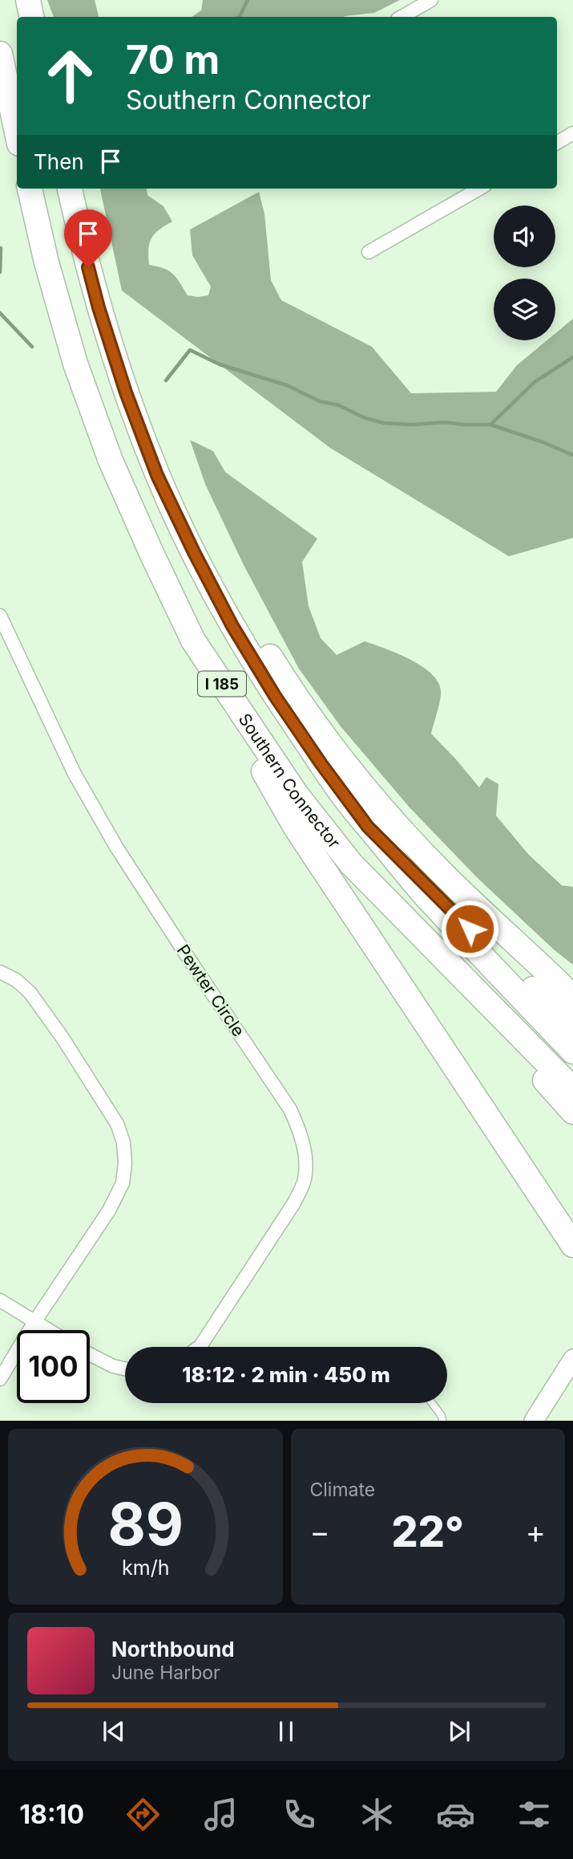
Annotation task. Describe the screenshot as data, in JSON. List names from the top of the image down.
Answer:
{
  "streets": {
    "highway": ["I 185", "Southern Connector"],
    "street": ["Pewter Circle"]
  },
  "page": {
    "turn": ["70 m", "Southern Connector"],
    "then": "Then",
    "limit": "100",
    "trip": "18:12 · 2 min · 450 m",
    "tile": "Climate",
    "heat": ["−", "22°", "+"],
    "song": ["Northbound", "June Harbor"],
    "tabs": "18:10",
    "gauge": ["89", "km/h"]
  }
}
